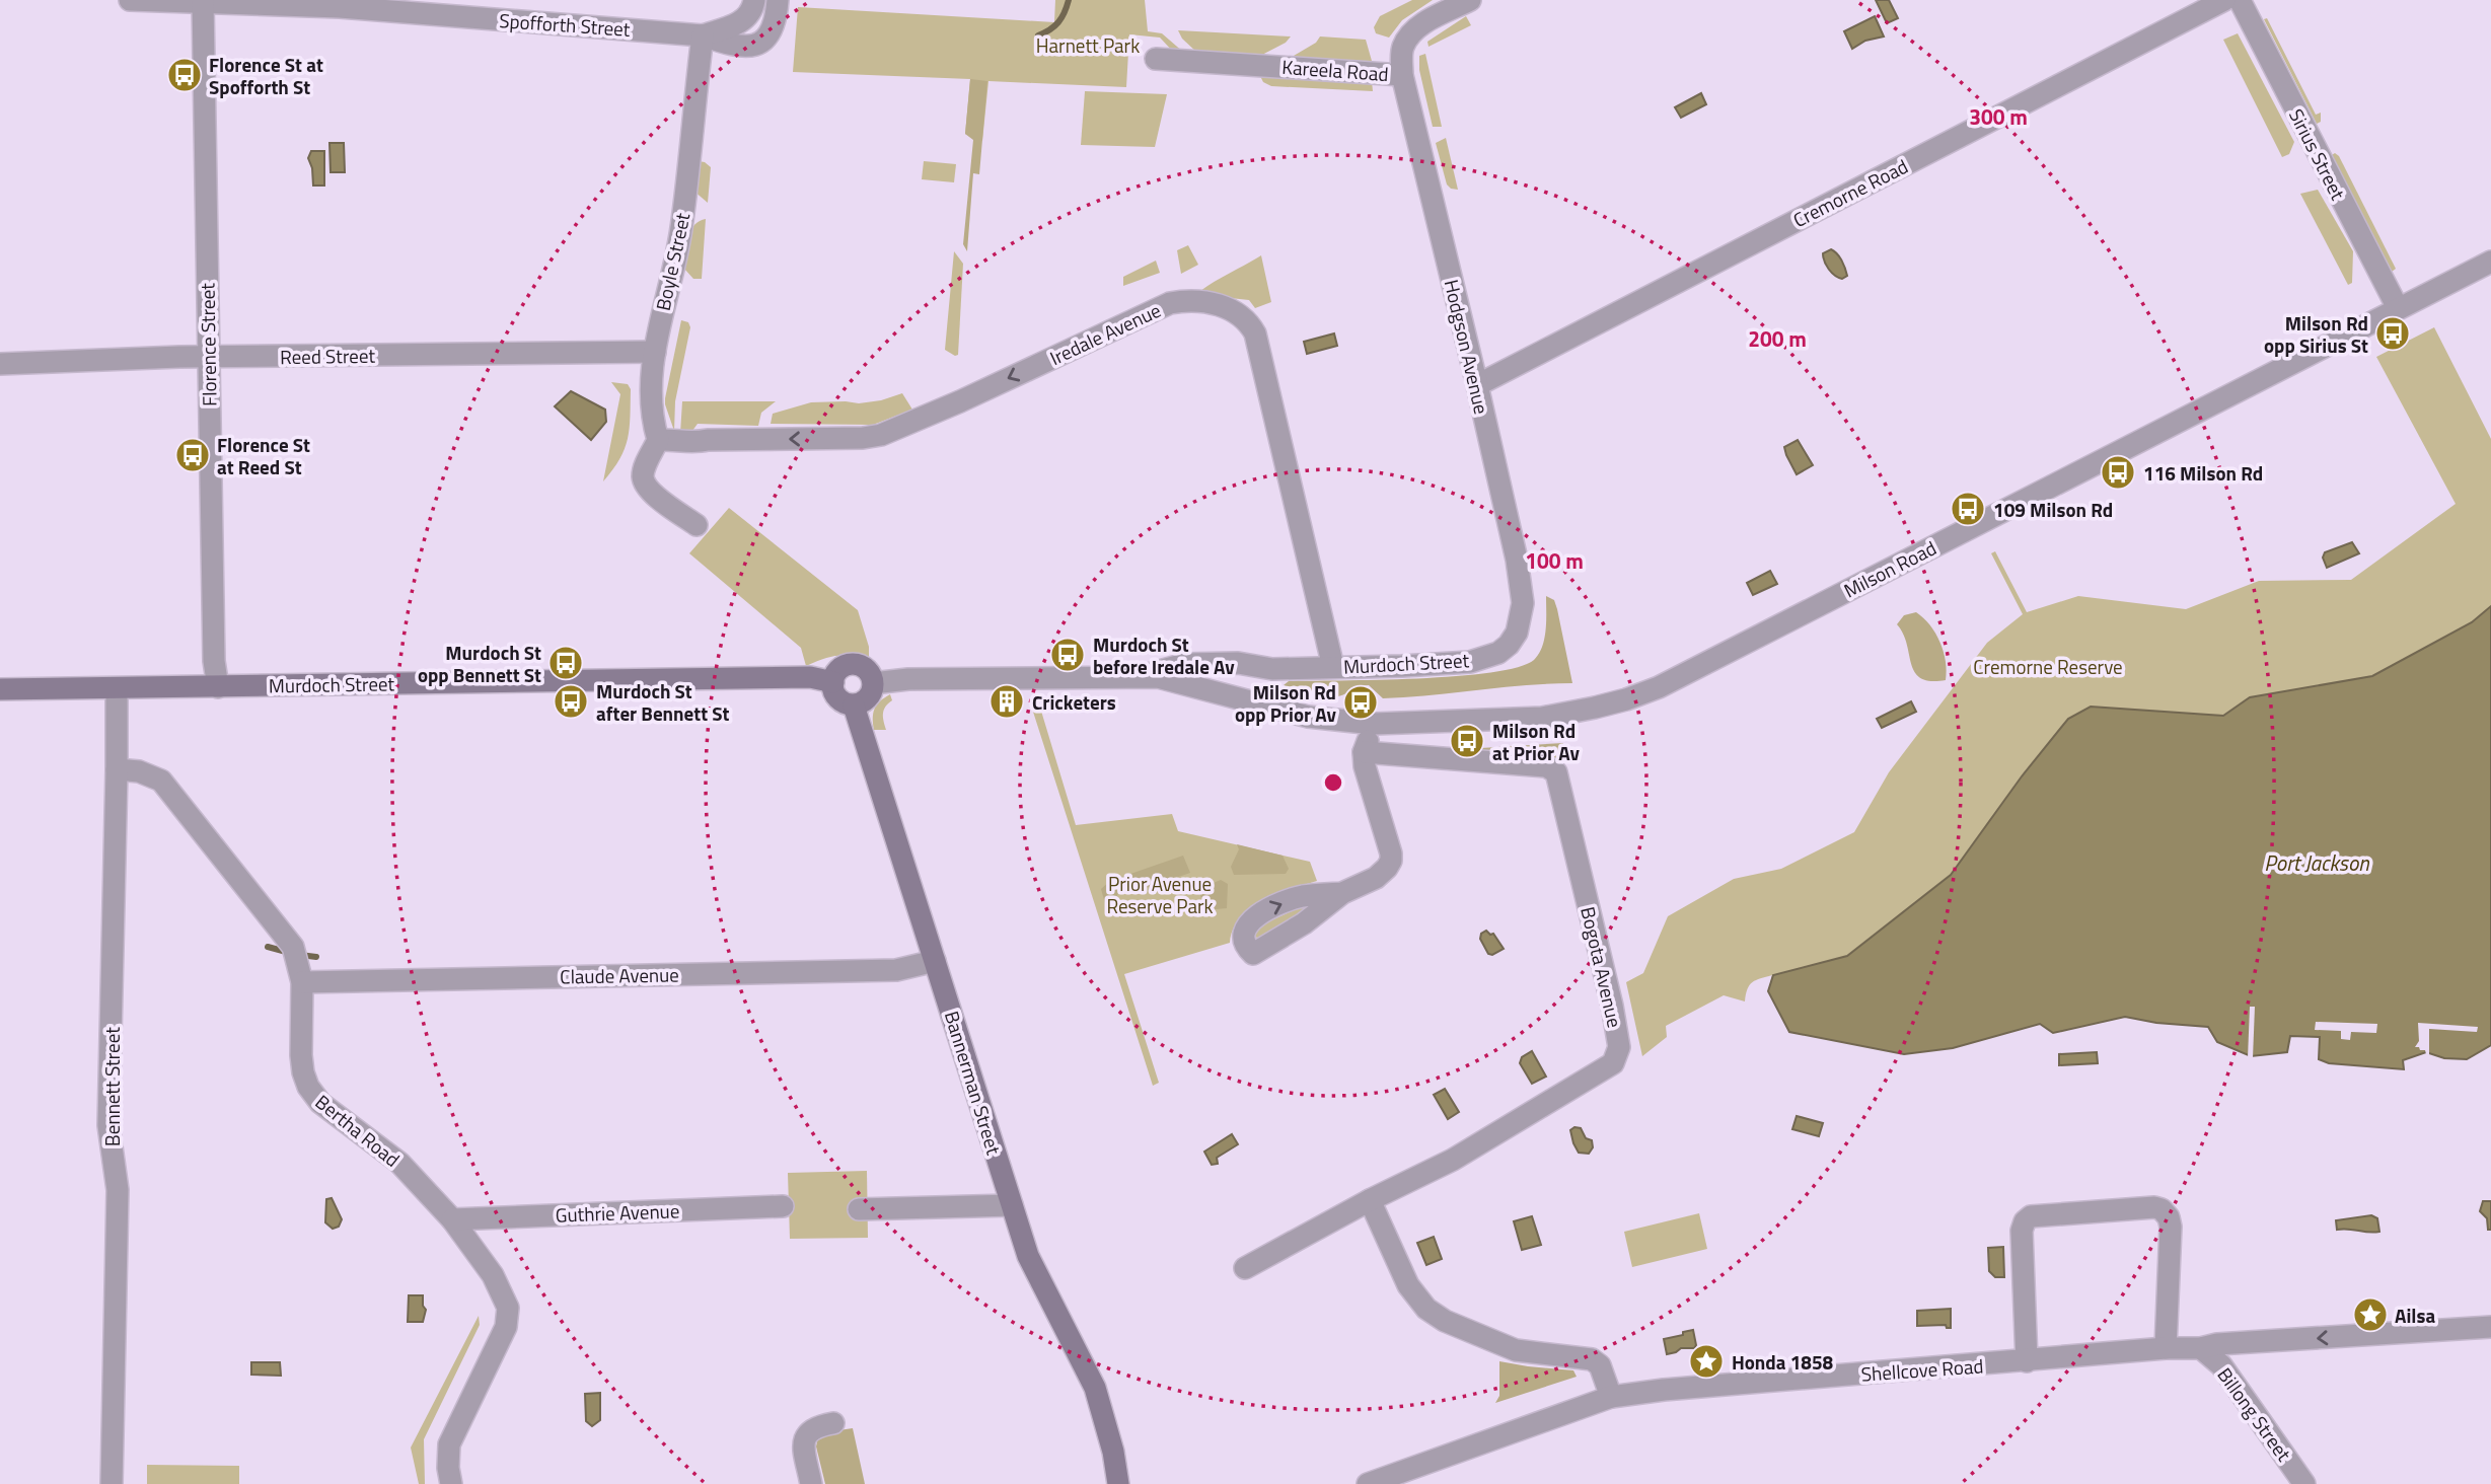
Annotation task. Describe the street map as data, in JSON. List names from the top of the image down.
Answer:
{
  "streets": {
    "main road": ["Murdoch Street", "Bannerman Street"],
    "street": [
      "Spofforth Street",
      "Kareela Road",
      "Sirius Street",
      "Cremorne Road",
      "Boyle Street",
      "Iredale Avenue",
      "Florence Street",
      "Hodgson Avenue",
      "Reed Street",
      "Milson Road",
      "Bogota Avenue",
      "Claude Avenue",
      "Bennett Street",
      "Bertha Road",
      "Guthrie Avenue",
      "Shellcove Road",
      "Billong Street"
    ]
  },
  "crossings": [
    ["Spofforth Street", "Boyle Street"],
    ["Spofforth Street", "Florence Street"],
    ["Kareela Road", "Hodgson Avenue"],
    ["Sirius Street", "Milson Road"],
    ["Cremorne Road", "Hodgson Avenue"],
    ["Boyle Street", "Iredale Avenue"],
    ["Boyle Street", "Reed Street"],
    ["Iredale Avenue", "Murdoch Street"],
    ["Florence Street", "Reed Street"],
    ["Florence Street", "Murdoch Street"],
    ["Hodgson Avenue", "Murdoch Street"],
    ["Milson Road", "Murdoch Street"],
    ["Murdoch Street", "Bannerman Street"],
    ["Murdoch Street", "Bennett Street"],
    ["Claude Avenue", "Bannerman Street"],
    ["Claude Avenue", "Bertha Road"],
    ["Bennett Street", "Bertha Road"],
    ["Bertha Road", "Guthrie Avenue"],
    ["Shellcove Road", "Billong Street"]
  ],
  "water": ["Port Jackson"],
  "parks": ["Harnett Park", "Cremorne Reserve", "Prior Avenue Reserve Park"],
  "places": {
    "bus stop": [
      "Florence St at Spofforth St",
      "Milson Rd opp Sirius St",
      "Florence St at Reed St",
      "116 Milson Rd",
      "109 Milson Rd",
      "Murdoch St before Iredale Av",
      "Murdoch St opp Bennett St",
      "Murdoch St after Bennett St",
      "Milson Rd opp Prior Av",
      "Milson Rd at Prior Av"
    ],
    "building": ["Cricketers"],
    "place": ["Ailsa", "Honda 1858"]
  },
  "rings": ["300 m", "200 m", "100 m"]
}
